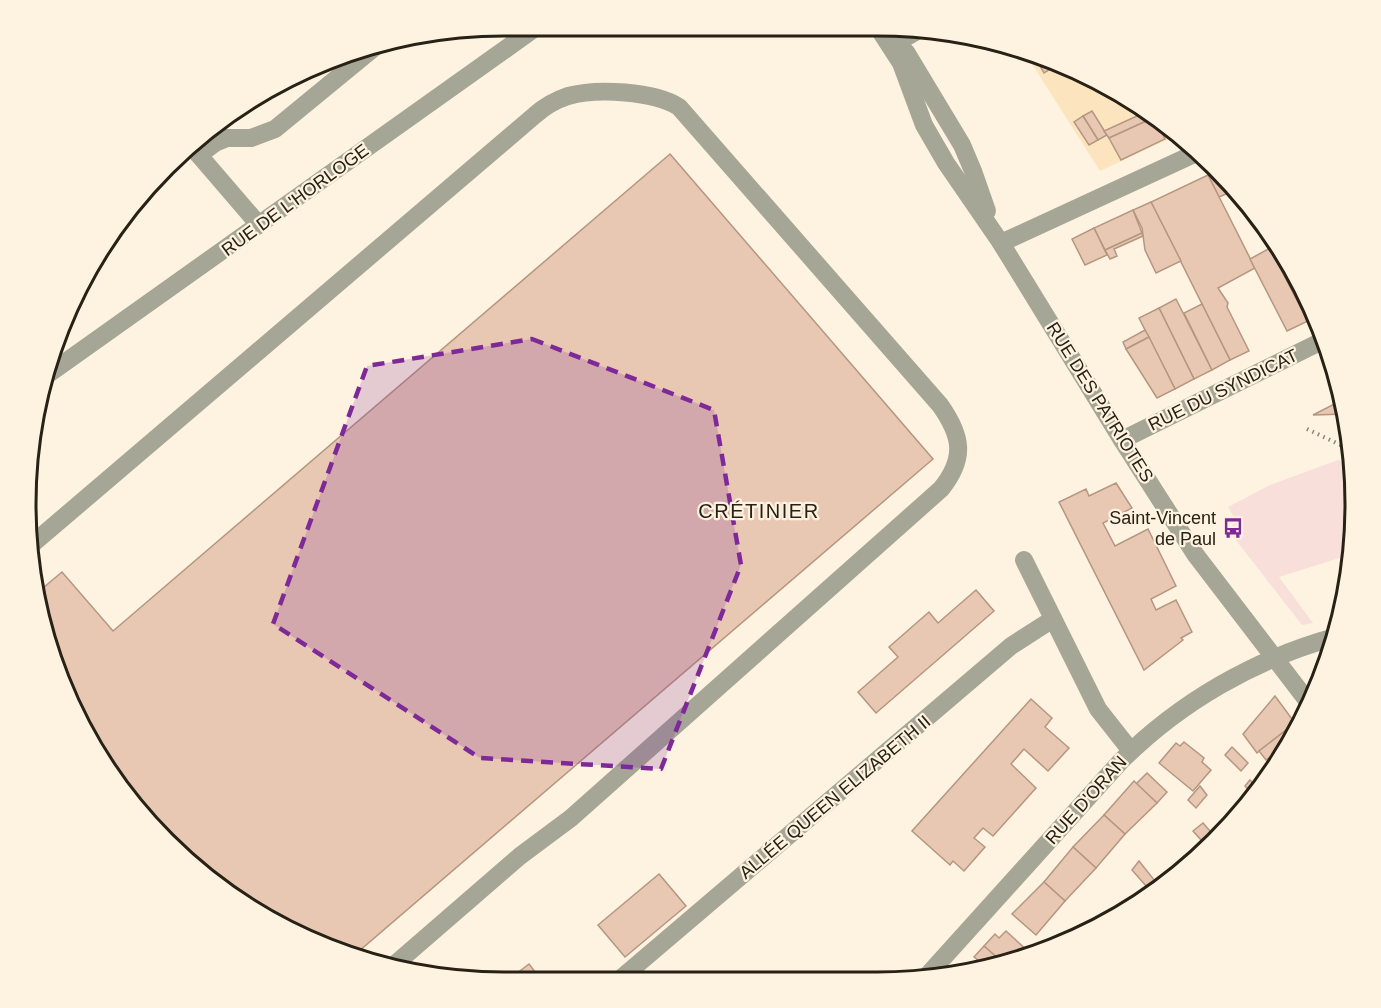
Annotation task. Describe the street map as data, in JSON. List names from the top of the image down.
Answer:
{
  "streets": {
    "street": [
      "RUE DE L'HORLOGE",
      "RUE DU SYNDICAT",
      "RUE DES PATRIOTES",
      "ALLÉE QUEEN ELIZABETH II",
      "RUE D'ORAN"
    ]
  },
  "crossings": [
    ["RUE DU SYNDICAT", "RUE DES PATRIOTES"],
    ["RUE DES PATRIOTES", "RUE D'ORAN"]
  ],
  "districts": ["CRÉTINIER"],
  "places": {
    "bus stop": ["Saint-Vincent de Paul"]
  }
}
